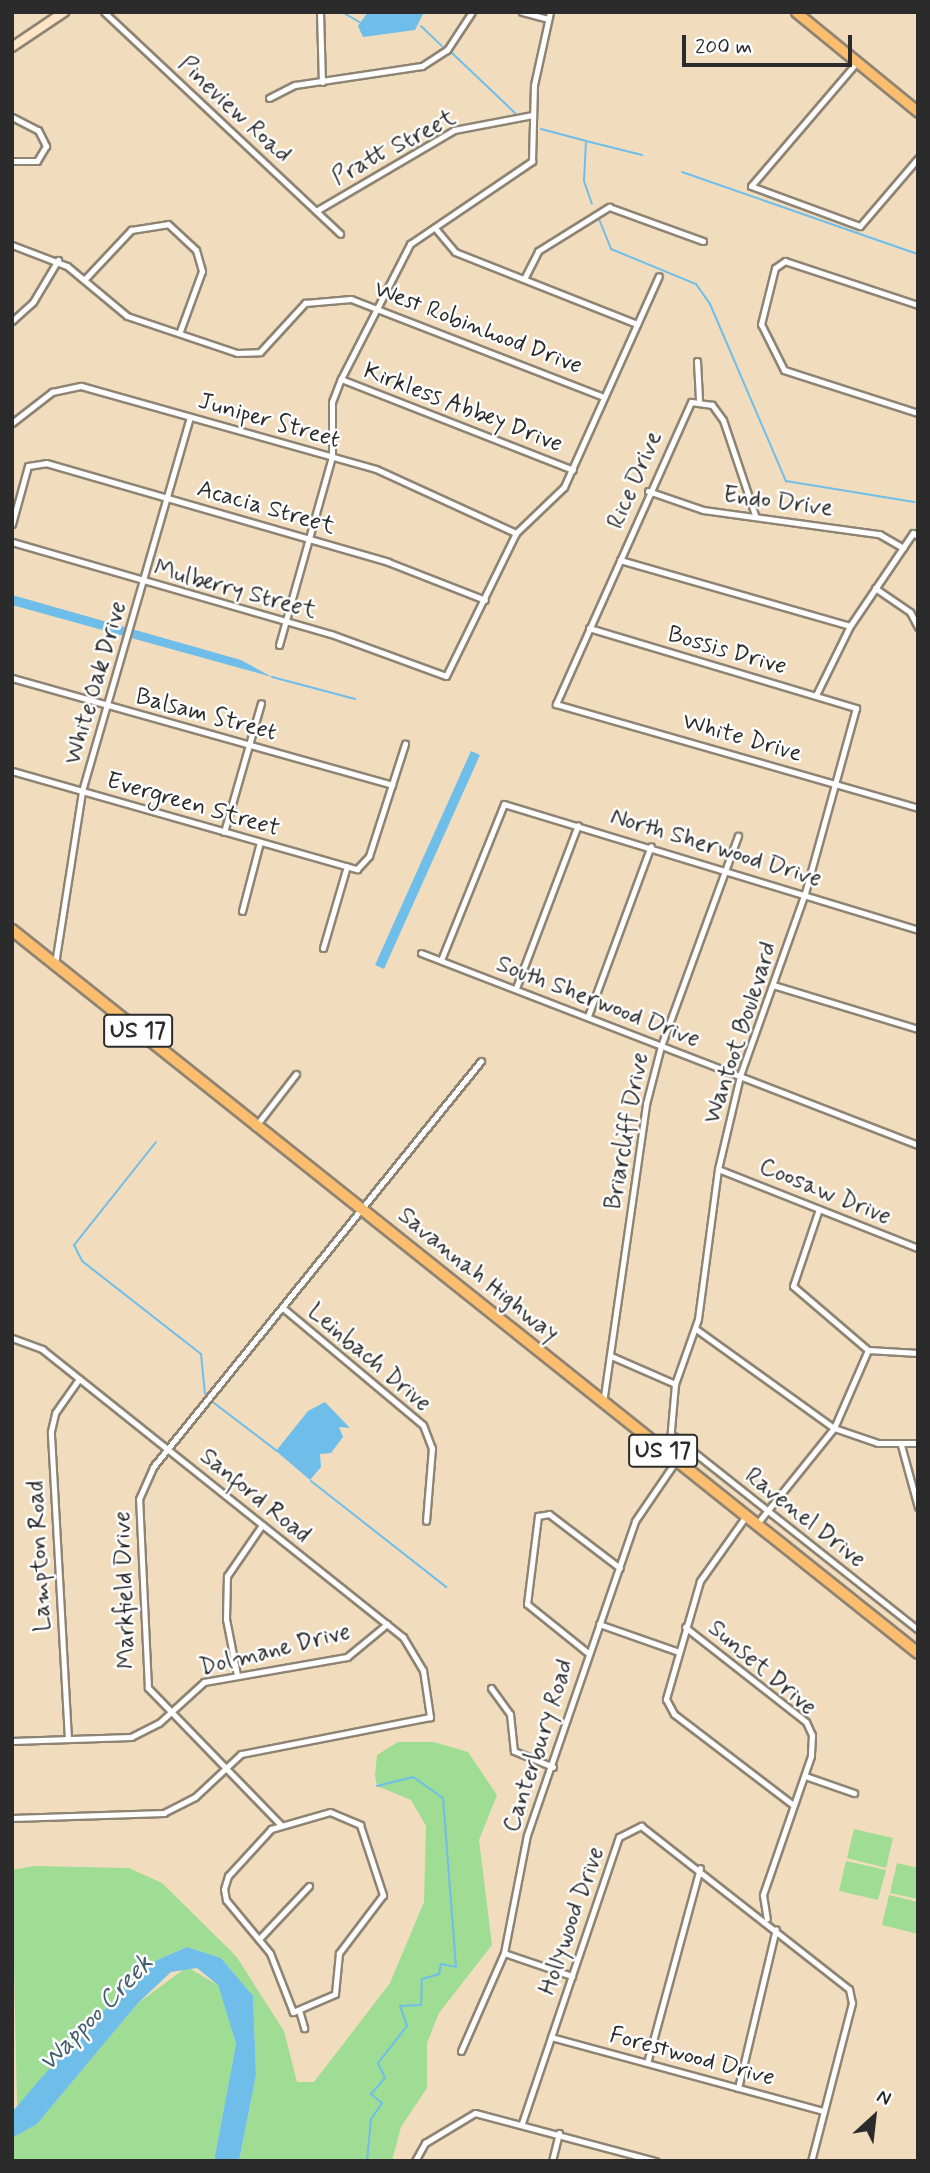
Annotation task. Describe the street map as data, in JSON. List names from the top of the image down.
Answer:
{
  "streets": {
    "highway": ["US 17", "Savannah Highway"],
    "street": [
      "Pineview Road",
      "Pratt Street",
      "West Robinhood Drive",
      "Kirkless Abbey Drive",
      "Juniper Street",
      "Rice Drive",
      "Endo Drive",
      "Acacia Street",
      "Mulberry Street",
      "Bossis Drive",
      "White Oak Drive",
      "Balsam Street",
      "White Drive",
      "Evergreen Street",
      "North Sherwood Drive",
      "South Sherwood Drive",
      "Wantoot Boulevard",
      "Briarcliff Drive",
      "Coosaw Drive",
      "Leinbach Drive",
      "Sanford Road",
      "Ravenel Drive",
      "Lampton Road",
      "Markfield Drive",
      "Dolmane Drive",
      "Sunset Drive",
      "Canterbury Road",
      "Hollywood Drive",
      "Forestwood Drive"
    ]
  },
  "crossings": [
    ["Pineview Road", "Pratt Street"],
    ["Juniper Street", "White Oak Drive"],
    ["Rice Drive", "Endo Drive"],
    ["Rice Drive", "Bossis Drive"],
    ["Rice Drive", "White Drive"],
    ["Acacia Street", "Mulberry Street"],
    ["Acacia Street", "White Oak Drive"],
    ["Mulberry Street", "White Oak Drive"],
    ["Bossis Drive", "Wantoot Boulevard"],
    ["White Oak Drive", "Balsam Street"],
    ["White Oak Drive", "Evergreen Street"],
    ["White Oak Drive", "Savannah Highway"],
    ["Balsam Street", "Evergreen Street"],
    ["White Drive", "Wantoot Boulevard"],
    ["North Sherwood Drive", "South Sherwood Drive"],
    ["North Sherwood Drive", "Wantoot Boulevard"],
    ["North Sherwood Drive", "Briarcliff Drive"],
    ["South Sherwood Drive", "Wantoot Boulevard"],
    ["South Sherwood Drive", "Briarcliff Drive"],
    ["Wantoot Boulevard", "Coosaw Drive"],
    ["Wantoot Boulevard", "Savannah Highway"],
    ["Wantoot Boulevard", "Ravenel Drive"],
    ["Wantoot Boulevard", "Canterbury Road"],
    ["Briarcliff Drive", "Savannah Highway"],
    ["Savannah Highway", "Markfield Drive"],
    ["Savannah Highway", "Canterbury Road"],
    ["Leinbach Drive", "Markfield Drive"],
    ["Sanford Road", "Lampton Road"],
    ["Sanford Road", "Markfield Drive"],
    ["Sanford Road", "Dolmane Drive"],
    ["Lampton Road", "Dolmane Drive"],
    ["Markfield Drive", "Dolmane Drive"],
    ["Sunset Drive", "Hollywood Drive"],
    ["Hollywood Drive", "Forestwood Drive"]
  ],
  "water": ["Wappoo Creek"],
  "scale_bar": "200 m",
  "north": "top right"
}
